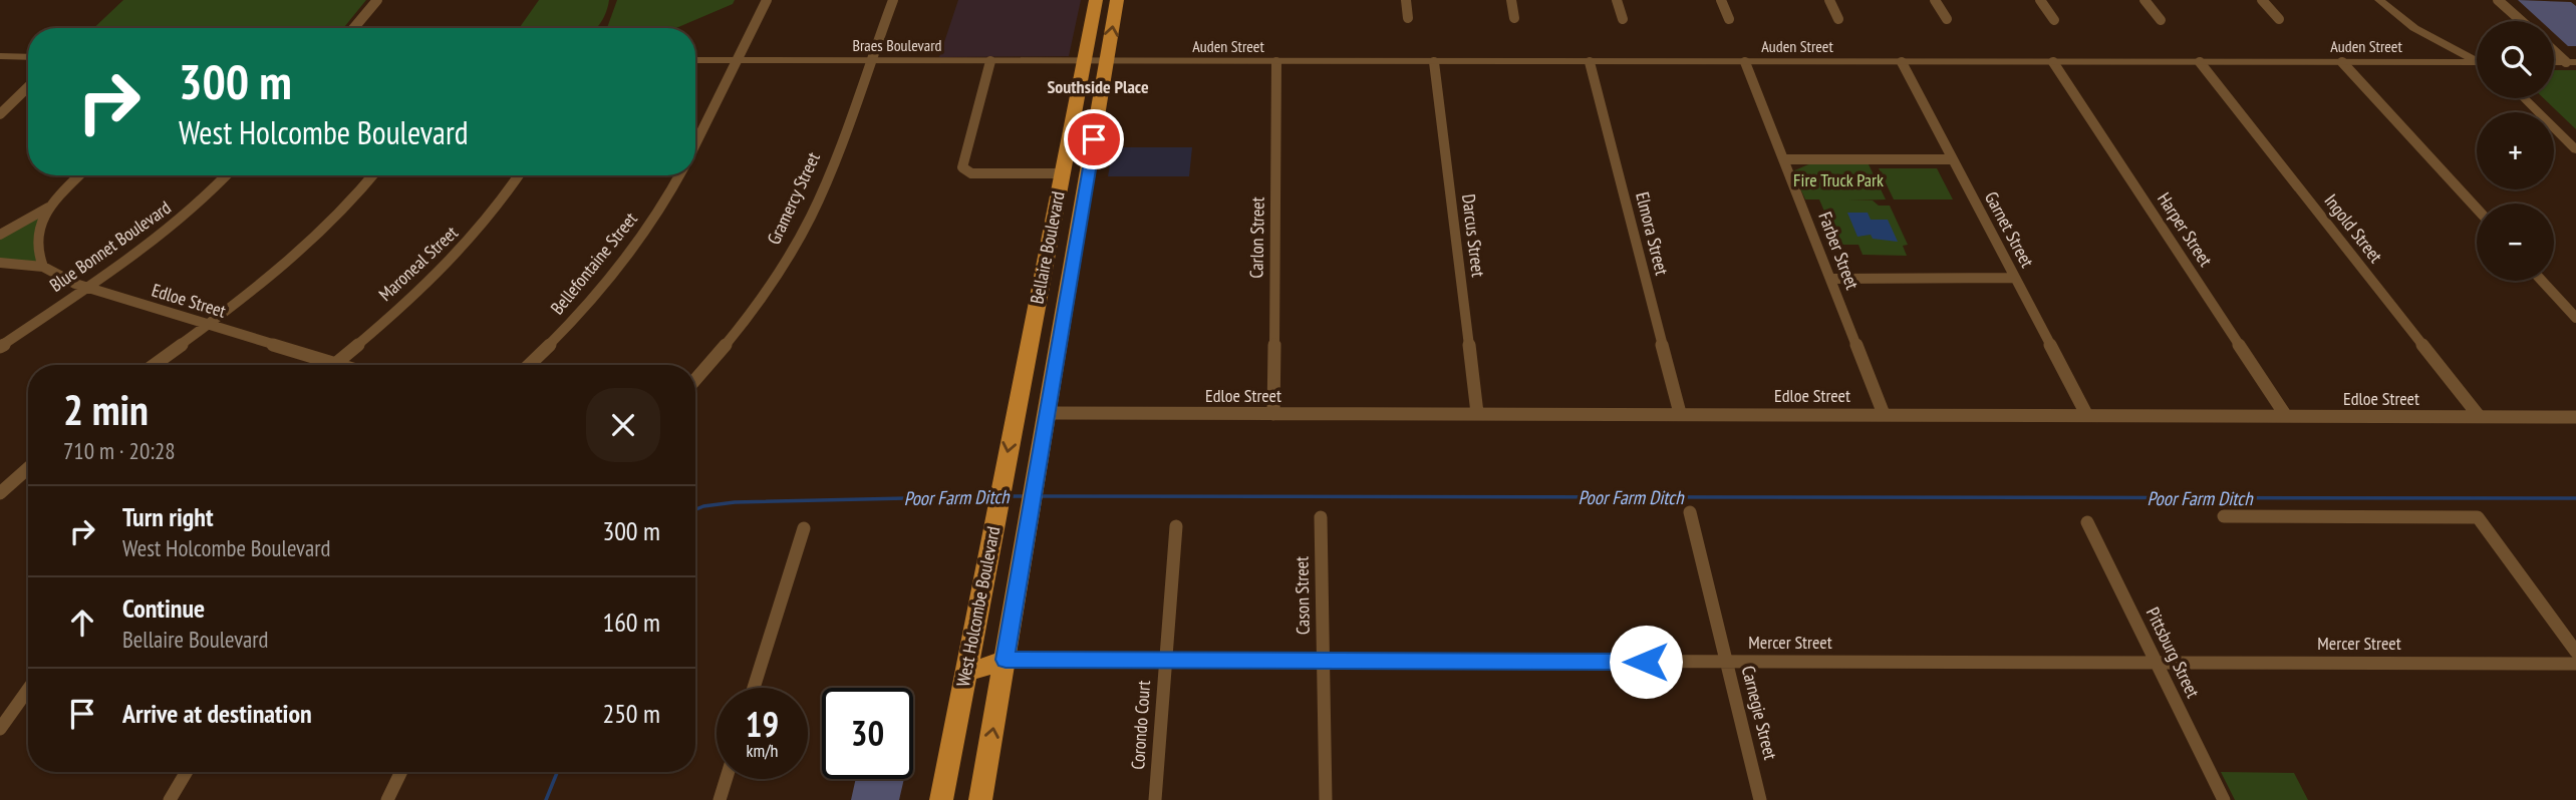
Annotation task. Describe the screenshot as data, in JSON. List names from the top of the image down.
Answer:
{
  "streets": {
    "main road": ["Bellaire Boulevard", "West Holcombe Boulevard"],
    "street": [
      "Braes Boulevard",
      "Auden Street",
      "Gramercy Street",
      "Ingold Street",
      "Garnet Street",
      "Harper Street",
      "Elmora Street",
      "Darcus Street",
      "Carlon Street",
      "Blue Bonnet Boulevard",
      "Farber Street",
      "Maroneal Street",
      "Bellefontaine Street",
      "Edloe Street",
      "Cason Street",
      "Mercer Street",
      "Pittsburg Street",
      "Carnegie Street",
      "Corondo Court"
    ]
  },
  "crossings": [
    ["Braes Boulevard", "Auden Street"],
    ["Braes Boulevard", "Gramercy Street"],
    ["Braes Boulevard", "Bellaire Boulevard"],
    ["Braes Boulevard", "Bellefontaine Street"],
    ["Auden Street", "Ingold Street"],
    ["Auden Street", "Garnet Street"],
    ["Auden Street", "Harper Street"],
    ["Auden Street", "Elmora Street"],
    ["Auden Street", "Darcus Street"],
    ["Auden Street", "Carlon Street"],
    ["Auden Street", "Bellaire Boulevard"],
    ["Auden Street", "Farber Street"],
    ["Ingold Street", "Edloe Street"],
    ["Garnet Street", "Edloe Street"],
    ["Harper Street", "Edloe Street"],
    ["Elmora Street", "Edloe Street"],
    ["Darcus Street", "Edloe Street"],
    ["Carlon Street", "Edloe Street"],
    ["Blue Bonnet Boulevard", "Edloe Street"],
    ["Bellaire Boulevard", "Edloe Street"],
    ["Bellaire Boulevard", "West Holcombe Boulevard"],
    ["Farber Street", "Edloe Street"],
    ["Maroneal Street", "Edloe Street"],
    ["Edloe Street", "West Holcombe Boulevard"],
    ["Cason Street", "Mercer Street"],
    ["West Holcombe Boulevard", "Mercer Street"],
    ["Mercer Street", "Pittsburg Street"],
    ["Mercer Street", "Carnegie Street"],
    ["Mercer Street", "Corondo Court"]
  ],
  "districts": ["Southside Place"],
  "water": ["Poor Farm Ditch"],
  "parks": ["Fire Truck Park"],
  "page": {
    "map_buttons": ["+", "−"],
    "turn": ["300 m", "West Holcombe Boulevard"],
    "heading": ["2 min", "710 m · 20:28"],
    "list": [
      {
        "name": "Turn right",
        "note": "West Holcombe Boulevard",
        "value": "300 m"
      },
      {
        "name": "Continue",
        "note": "Bellaire Boulevard",
        "value": "160 m"
      },
      {
        "name": "Arrive at destination",
        "value": "250 m"
      }
    ],
    "speed": "19 km/h",
    "limit": "30"
  }
}
